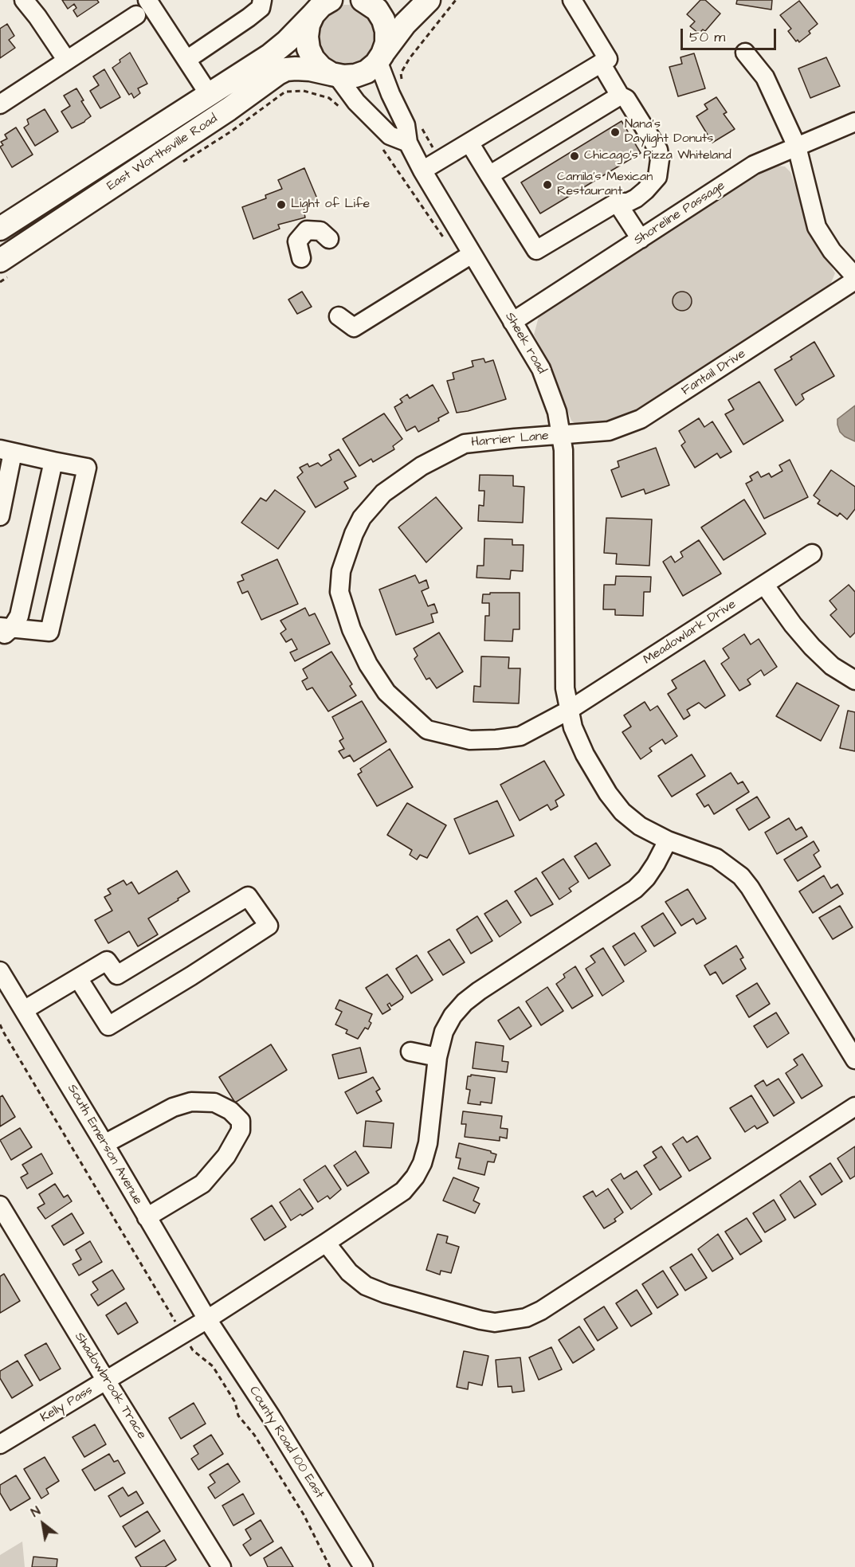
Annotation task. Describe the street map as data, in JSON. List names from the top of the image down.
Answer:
{
  "streets": {
    "main road": ["East Worthsville Road"],
    "street": [
      "Shoreline Passage",
      "Sheek road",
      "Fantail Drive",
      "Harrier Lane",
      "Meadowlark Drive",
      "South Emerson Avenue",
      "Shadowbrook Trace",
      "Kelly Pass",
      "County Road 100 East"
    ]
  },
  "crossings": [
    ["East Worthsville Road", "Sheek road"],
    ["Shoreline Passage", "Sheek road"],
    ["Sheek road", "Fantail Drive"],
    ["Sheek road", "Harrier Lane"],
    ["Sheek road", "Meadowlark Drive"],
    ["Sheek road", "Kelly Pass"],
    ["Fantail Drive", "Harrier Lane"],
    ["Harrier Lane", "Meadowlark Drive"],
    ["South Emerson Avenue", "Kelly Pass"],
    ["South Emerson Avenue", "County Road 100 East"],
    ["Shadowbrook Trace", "Kelly Pass"],
    ["Kelly Pass", "County Road 100 East"]
  ],
  "places": [
    "Nana's Daylight Donuts",
    "Chicago's Pizza Whiteland",
    "Camila's Mexican Restaurant",
    "Light of Life"
  ],
  "scale_bar": "50 m",
  "north": "top left"
}
